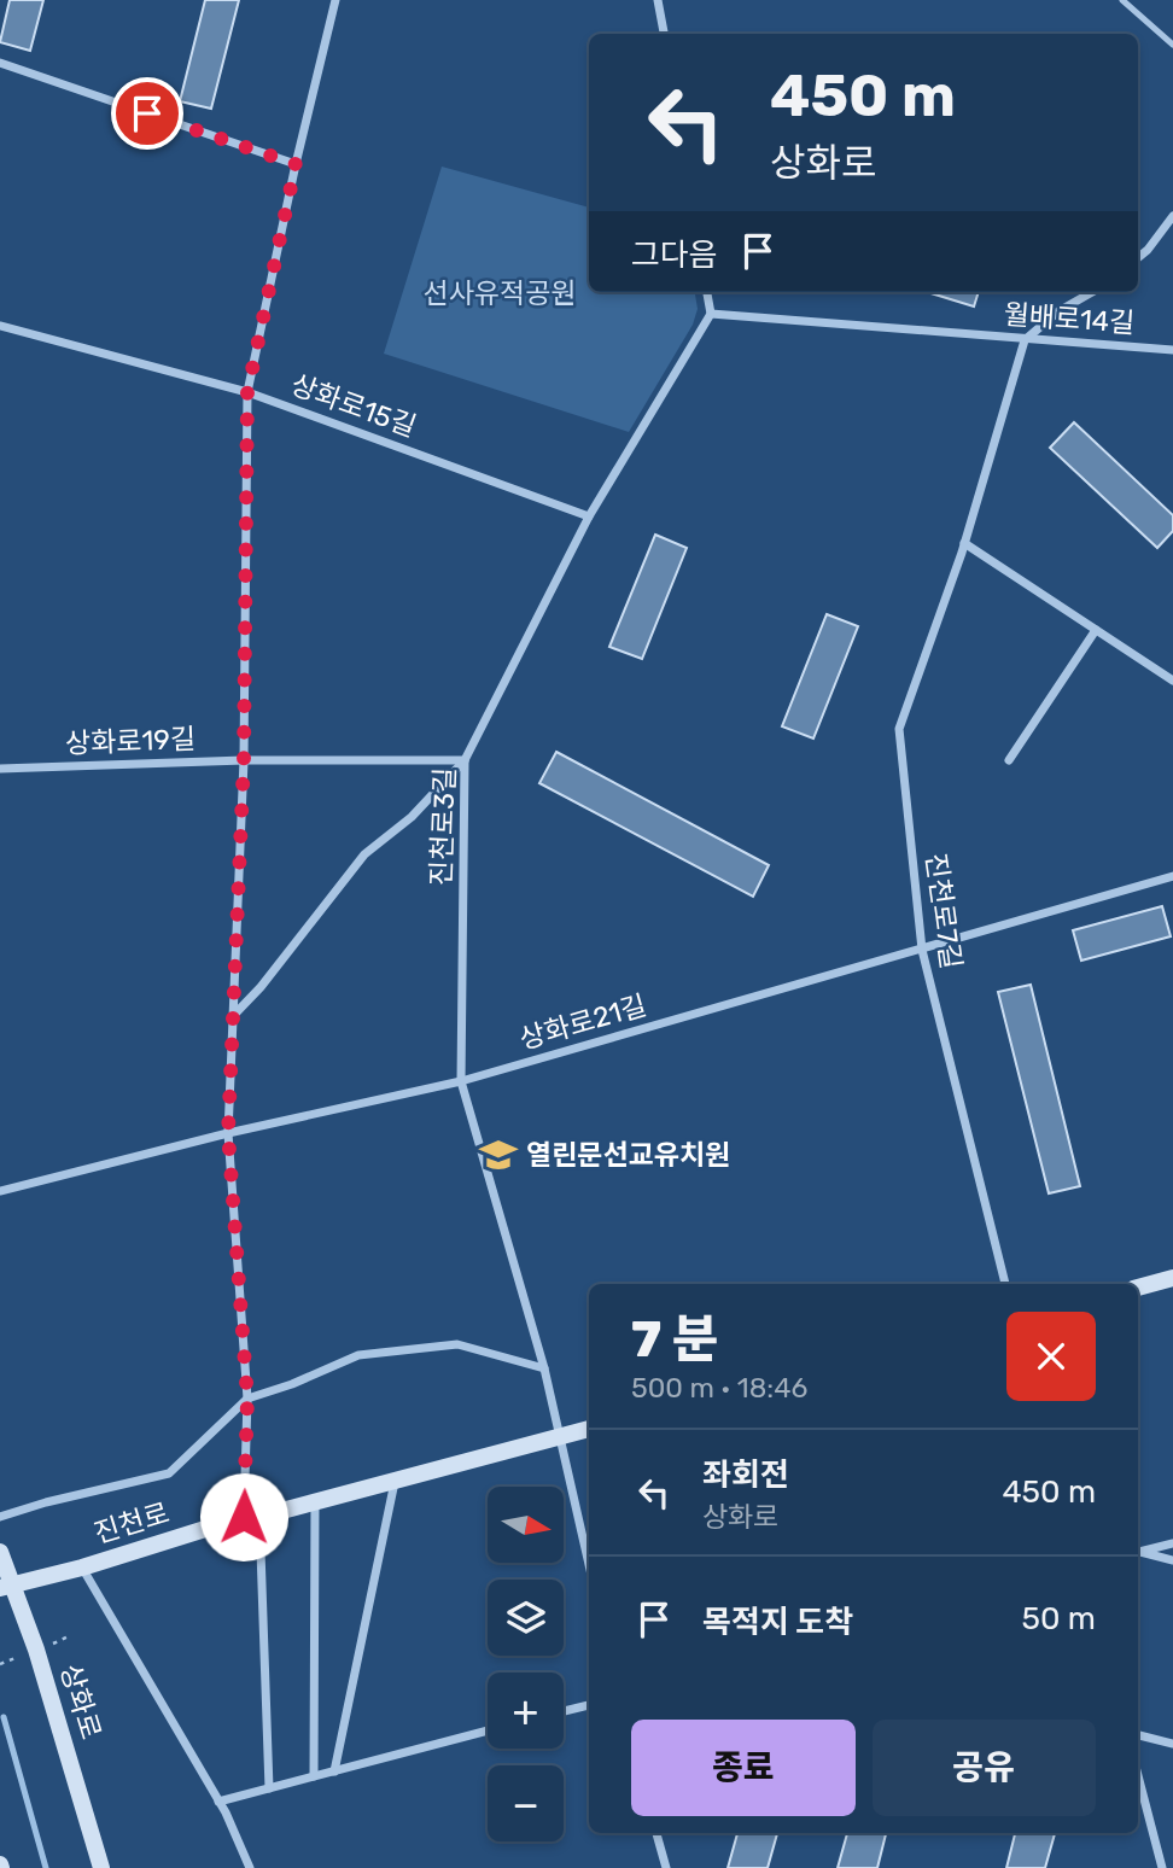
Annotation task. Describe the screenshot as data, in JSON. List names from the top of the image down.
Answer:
{
  "streets": {
    "main road": ["진천로", "상화로"],
    "street": [
      "월배로14길",
      "상화로15길",
      "상화로19길",
      "진천로3길",
      "진천로7길",
      "상화로21길"
    ]
  },
  "crossings": [
    ["월배로14길", "진천로3길"],
    ["월배로14길", "진천로7길"],
    ["상화로15길", "진천로3길"],
    ["상화로19길", "진천로3길"],
    ["진천로3길", "상화로21길"],
    ["진천로3길", "진천로"],
    ["진천로7길", "상화로21길"],
    ["진천로", "상화로"]
  ],
  "parks": ["선사유적공원"],
  "places": {
    "school or university": ["열린문선교유치원"]
  },
  "north": "right",
  "page": {
    "turn": ["450 m", "상화로"],
    "then": "그다음",
    "heading": ["7 분", "500 m · 18:46"],
    "list": [
      {
        "name": "좌회전",
        "note": "상화로",
        "value": "450 m"
      },
      {
        "name": "목적지 도착",
        "value": "50 m"
      }
    ],
    "map_buttons": ["+", "−"],
    "buttons": ["종료", "공유"]
  }
}
